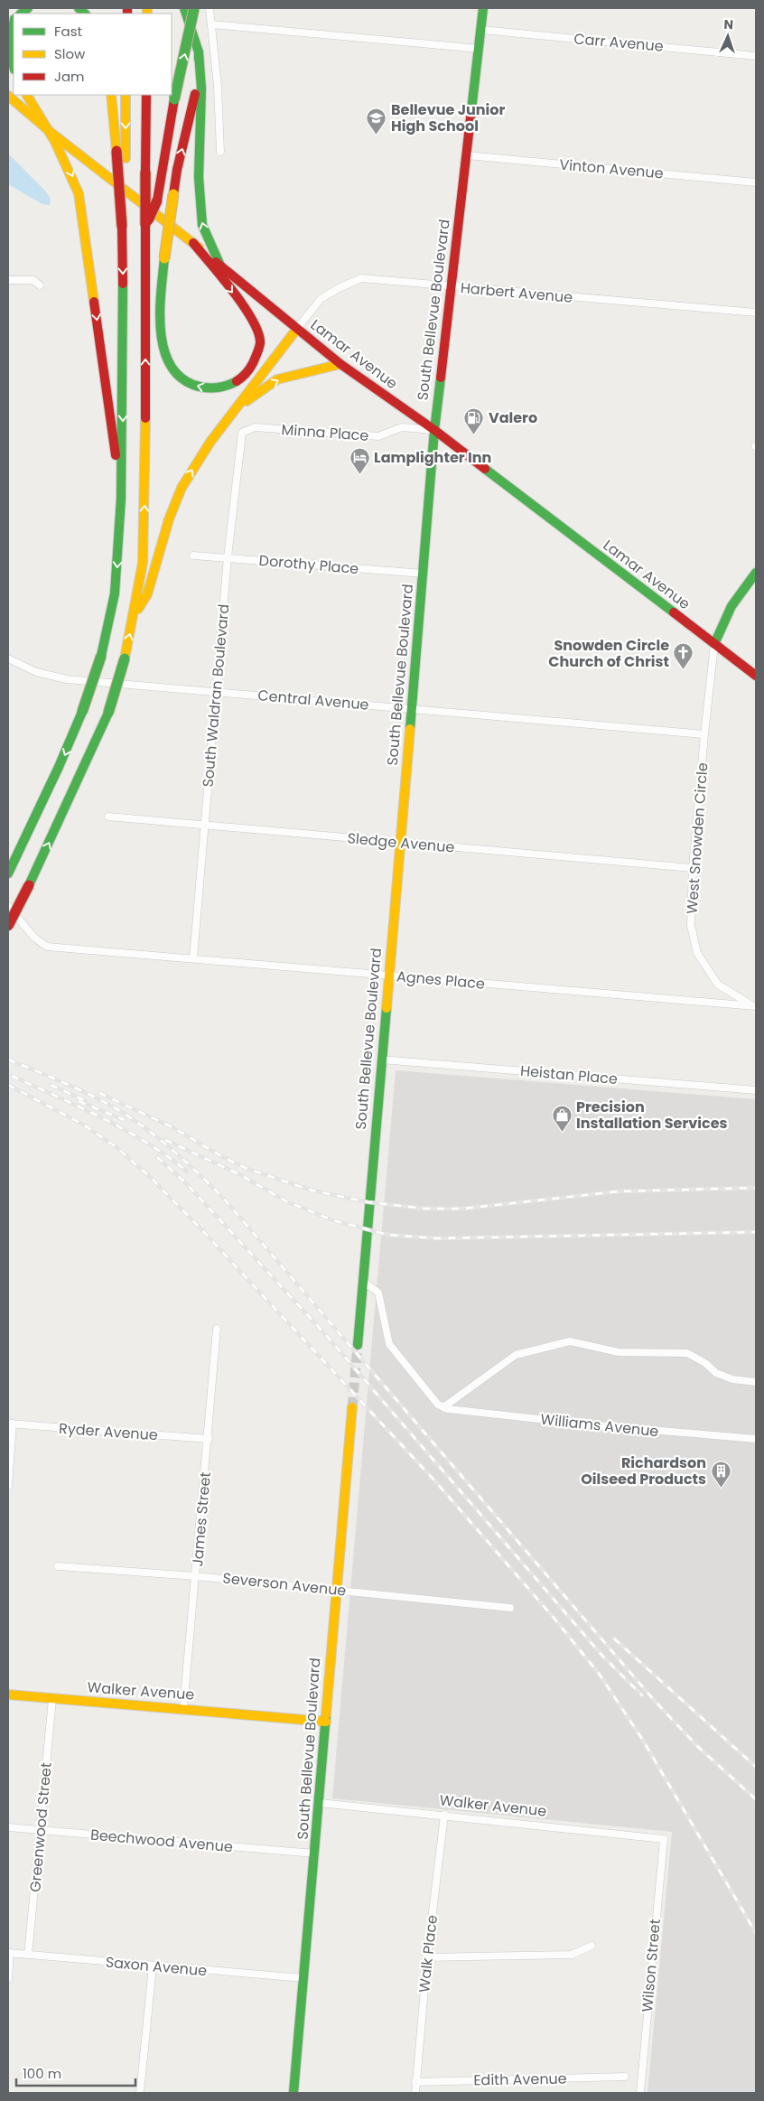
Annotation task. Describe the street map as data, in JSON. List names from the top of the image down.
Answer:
{
  "streets": {
    "main road": ["South Bellevue Boulevard", "Lamar Avenue", "Walker Avenue"],
    "street": [
      "Carr Avenue",
      "Vinton Avenue",
      "Harbert Avenue",
      "Minna Place",
      "Dorothy Place",
      "South Waldran Boulevard",
      "Central Avenue",
      "West Snowden Circle",
      "Sledge Avenue",
      "Agnes Place",
      "Heistan Place",
      "Williams Avenue",
      "Ryder Avenue",
      "James Street",
      "Severson Avenue",
      "Greenwood Street",
      "Beechwood Avenue",
      "Walk Place",
      "Wilson Street",
      "Saxon Avenue",
      "Edith Avenue"
    ]
  },
  "crossings": [
    ["Carr Avenue", "South Bellevue Boulevard"],
    ["Vinton Avenue", "South Bellevue Boulevard"],
    ["Harbert Avenue", "South Bellevue Boulevard"],
    ["Harbert Avenue", "Lamar Avenue"],
    ["South Bellevue Boulevard", "Lamar Avenue"],
    ["South Bellevue Boulevard", "Minna Place"],
    ["South Bellevue Boulevard", "Dorothy Place"],
    ["South Bellevue Boulevard", "Central Avenue"],
    ["South Bellevue Boulevard", "Sledge Avenue"],
    ["South Bellevue Boulevard", "Agnes Place"],
    ["South Bellevue Boulevard", "Heistan Place"],
    ["South Bellevue Boulevard", "Severson Avenue"],
    ["South Bellevue Boulevard", "Walker Avenue"],
    ["South Bellevue Boulevard", "Beechwood Avenue"],
    ["South Bellevue Boulevard", "Saxon Avenue"],
    ["Lamar Avenue", "Minna Place"],
    ["Lamar Avenue", "West Snowden Circle"],
    ["Minna Place", "South Waldran Boulevard"],
    ["Dorothy Place", "South Waldran Boulevard"],
    ["South Waldran Boulevard", "Central Avenue"],
    ["South Waldran Boulevard", "Sledge Avenue"],
    ["South Waldran Boulevard", "Agnes Place"],
    ["Central Avenue", "West Snowden Circle"],
    ["West Snowden Circle", "Sledge Avenue"],
    ["West Snowden Circle", "Agnes Place"],
    ["Ryder Avenue", "James Street"],
    ["James Street", "Severson Avenue"],
    ["James Street", "Walker Avenue"],
    ["Walker Avenue", "Greenwood Street"],
    ["Walker Avenue", "Walk Place"],
    ["Walker Avenue", "Wilson Street"],
    ["Greenwood Street", "Beechwood Avenue"],
    ["Greenwood Street", "Saxon Avenue"],
    ["Walk Place", "Edith Avenue"]
  ],
  "places": {
    "school or university": ["Bellevue Junior High School"],
    "fuel station": ["Valero"],
    "hotel": ["Lamplighter Inn"],
    "church": ["Snowden Circle Church of Christ"],
    "shop": ["Precision Installation Services"],
    "building": ["Richardson Oilseed Products"]
  },
  "legend": ["Fast", "Slow", "Jam"],
  "scale_bar": "100 m",
  "north": "top"
}
